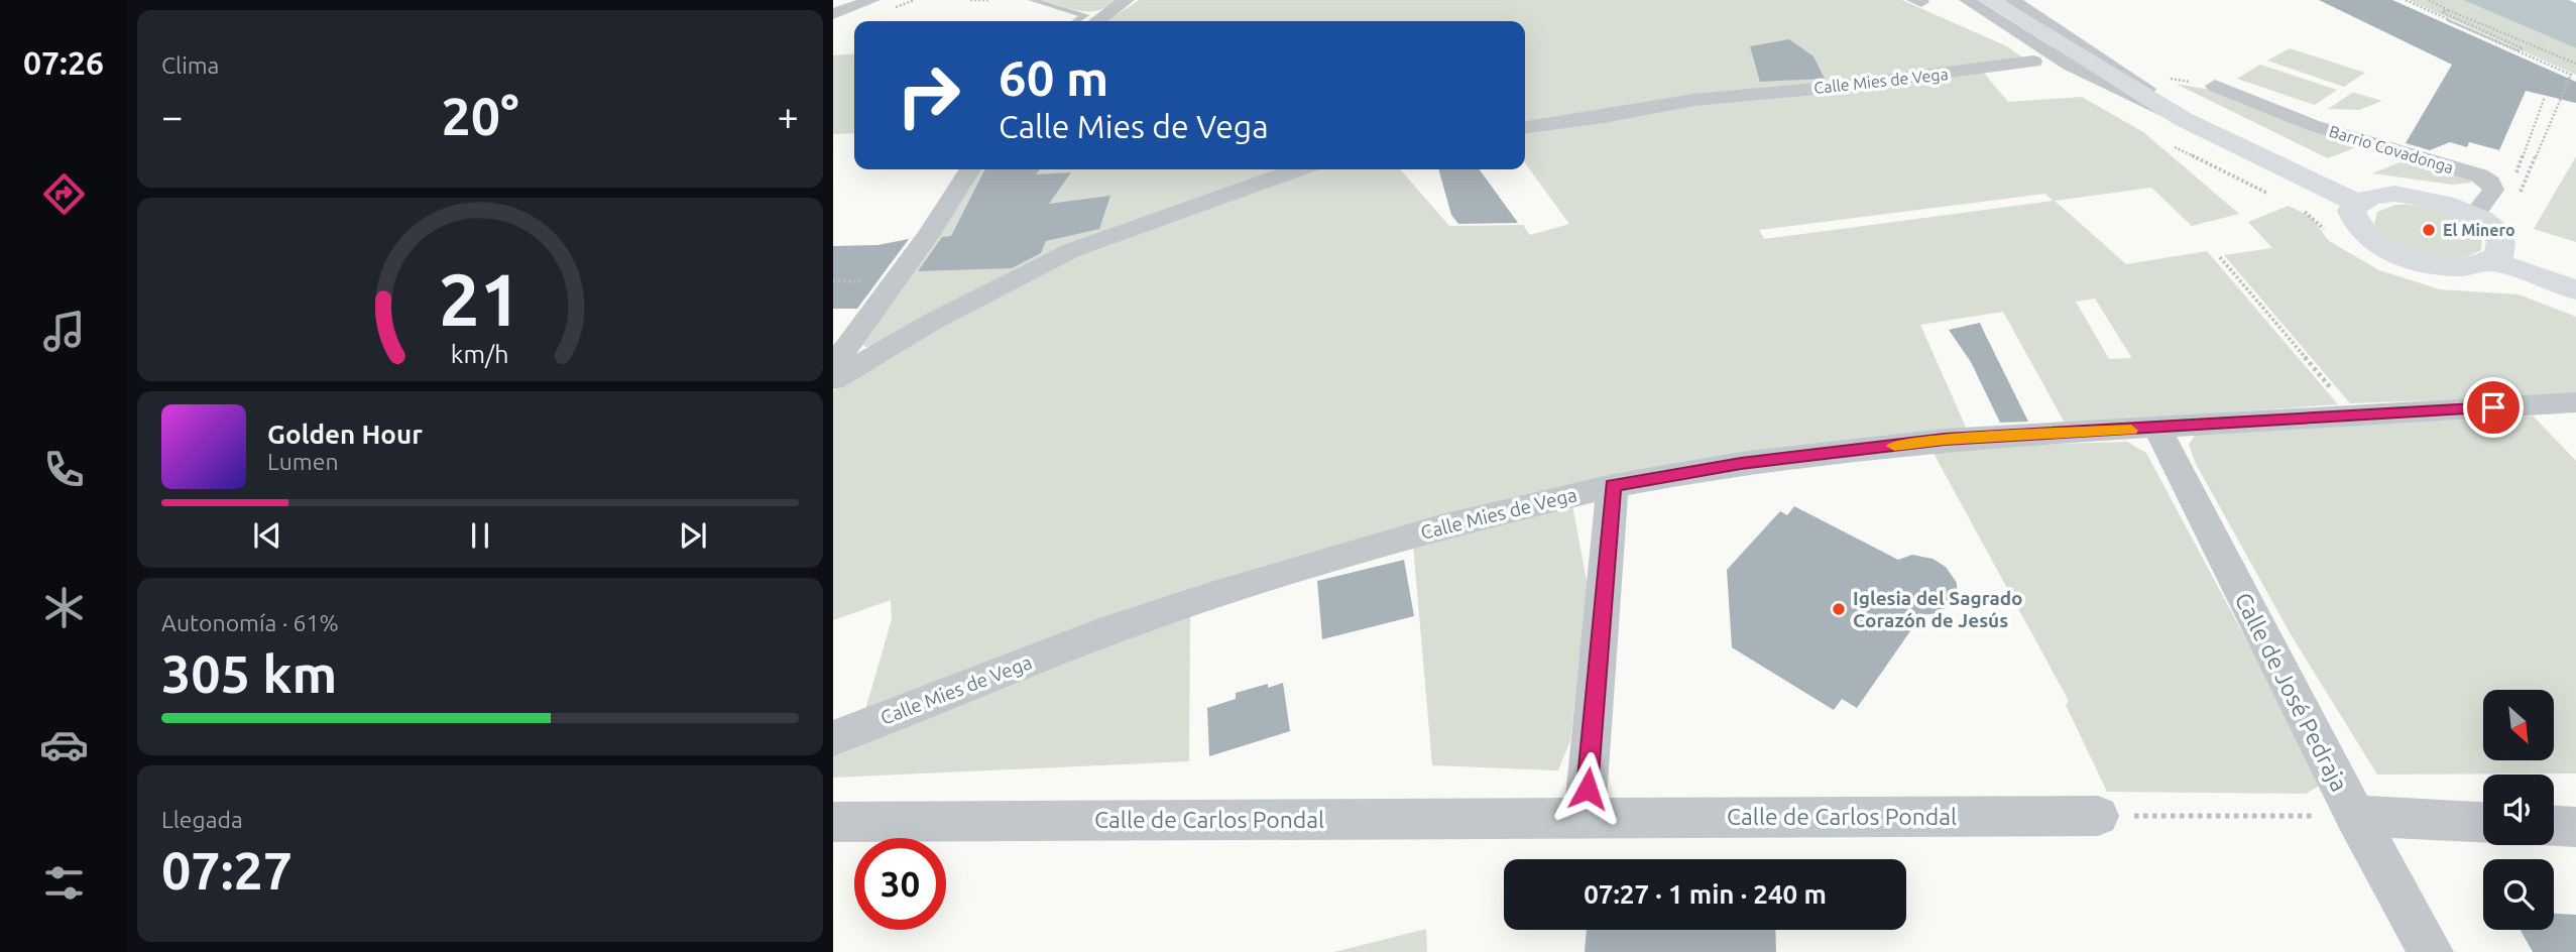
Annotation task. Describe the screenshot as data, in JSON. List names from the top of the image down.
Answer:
{
  "streets": {
    "street": [
      "Calle Mies de Vega",
      "Barrio Covadonga",
      "Calle de José Pedraja",
      "Calle de Carlos Pondal"
    ]
  },
  "crossings": [
    ["Calle Mies de Vega", "Calle de José Pedraja"]
  ],
  "places": ["El Minero", "Iglesia del Sagrado Corazón de Jesús"],
  "north": "bottom right",
  "page": {
    "tabs": "07:26",
    "tile": [
      "Clima",
      ["Autonomía · 61%", "305 km"],
      ["Llegada", "07:27"]
    ],
    "turn": ["60 m", "Calle Mies de Vega"],
    "heat": ["−", "20°", "+"],
    "song": ["Golden Hour", "Lumen"],
    "limit": "30",
    "trip": "07:27 · 1 min · 240 m",
    "gauge": ["21", "km/h"]
  }
}
